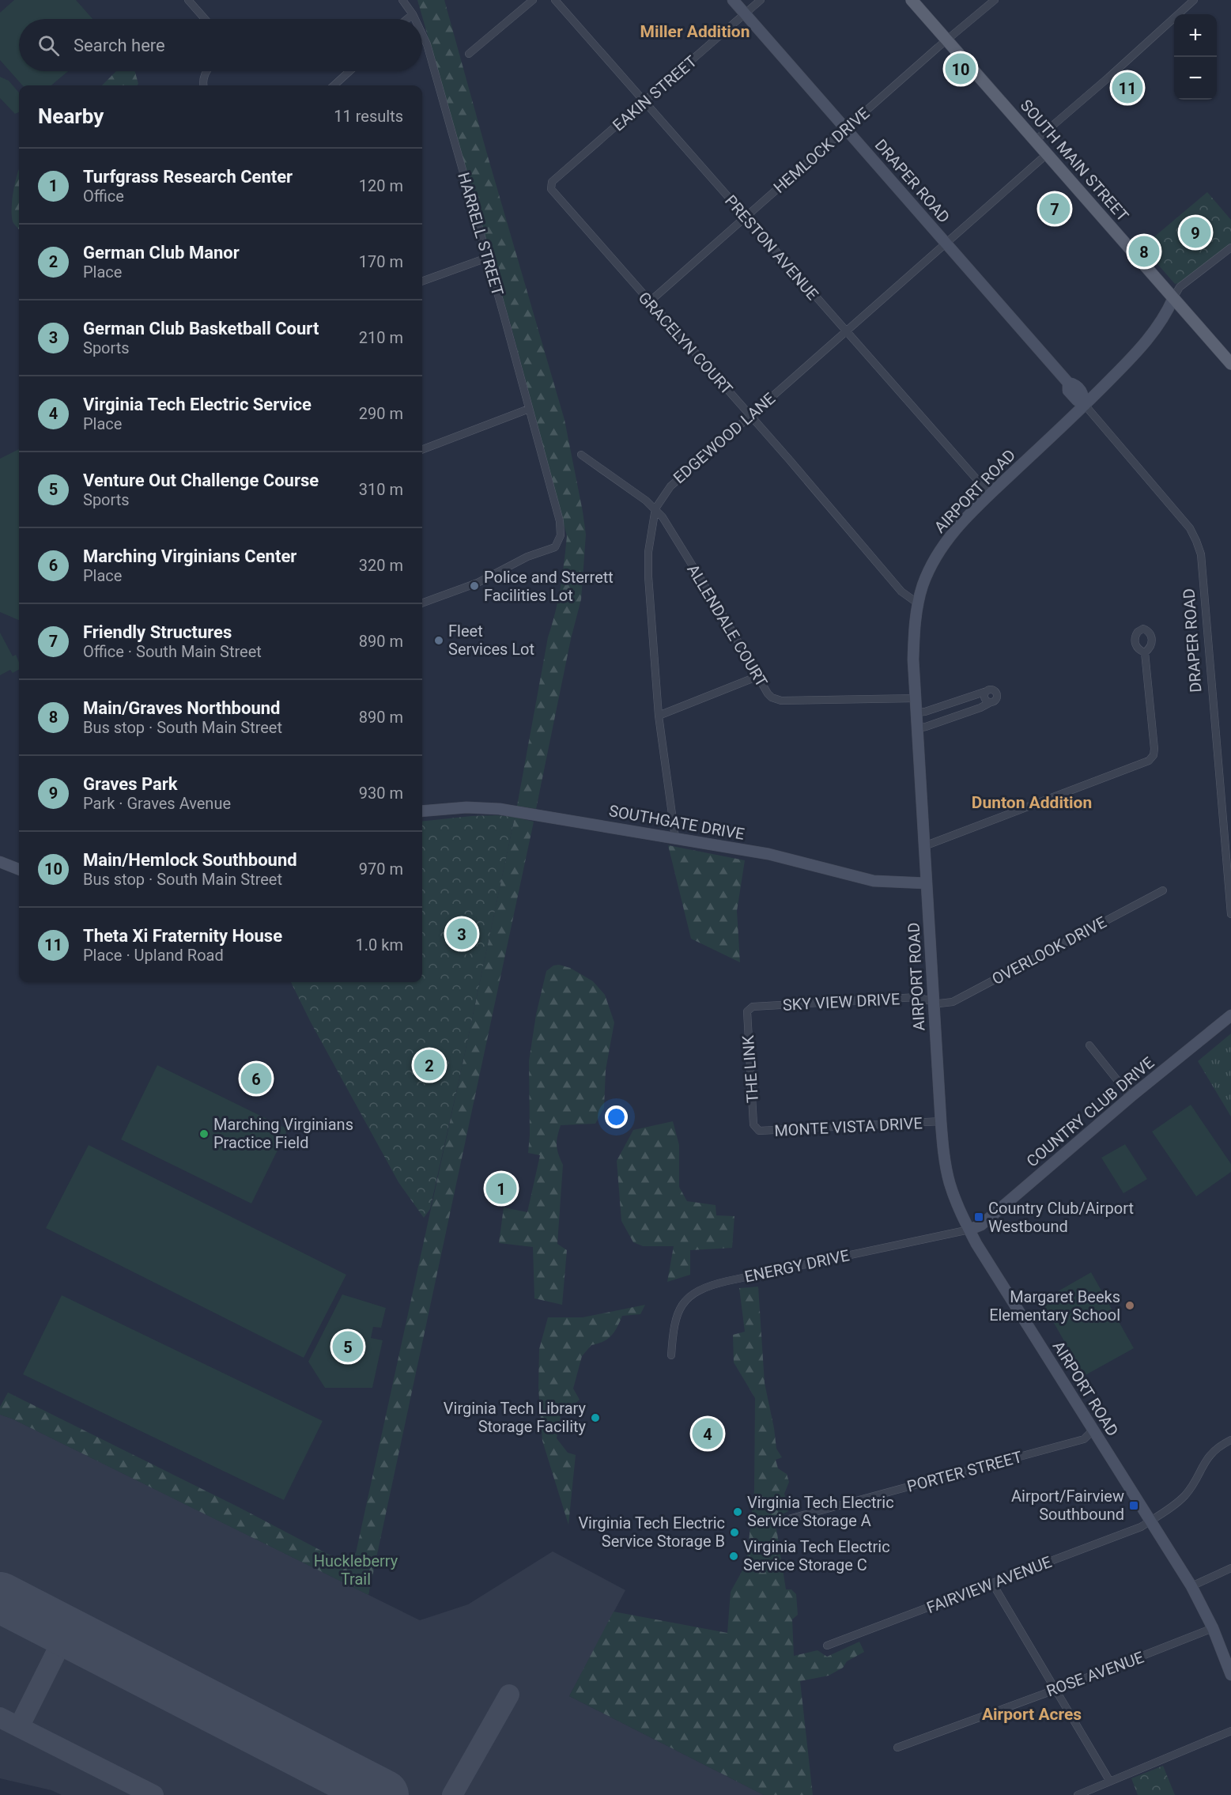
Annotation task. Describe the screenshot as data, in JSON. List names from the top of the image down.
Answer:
{
  "streets": {
    "main road": ["SOUTH MAIN STREET"],
    "street": [
      "EAKIN STREET",
      "HEMLOCK DRIVE",
      "DRAPER ROAD",
      "HARRELL STREET",
      "PRESTON AVENUE",
      "GRACELYN COURT",
      "EDGEWOOD LANE",
      "AIRPORT ROAD",
      "ALLENDALE COURT",
      "SOUTHGATE DRIVE",
      "OVERLOOK DRIVE",
      "SKY VIEW DRIVE",
      "THE LINK",
      "COUNTRY CLUB DRIVE",
      "MONTE VISTA DRIVE",
      "ENERGY DRIVE",
      "PORTER STREET",
      "FAIRVIEW AVENUE",
      "ROSE AVENUE"
    ]
  },
  "crossings": [
    ["EAKIN STREET", "DRAPER ROAD"],
    ["EAKIN STREET", "PRESTON AVENUE"],
    ["EAKIN STREET", "GRACELYN COURT"],
    ["HEMLOCK DRIVE", "SOUTH MAIN STREET"],
    ["HEMLOCK DRIVE", "DRAPER ROAD"],
    ["HEMLOCK DRIVE", "PRESTON AVENUE"],
    ["HEMLOCK DRIVE", "GRACELYN COURT"],
    ["SOUTH MAIN STREET", "EDGEWOOD LANE"],
    ["SOUTH MAIN STREET", "AIRPORT ROAD"],
    ["DRAPER ROAD", "EDGEWOOD LANE"],
    ["DRAPER ROAD", "AIRPORT ROAD"],
    ["PRESTON AVENUE", "EDGEWOOD LANE"],
    ["PRESTON AVENUE", "AIRPORT ROAD"],
    ["GRACELYN COURT", "EDGEWOOD LANE"],
    ["GRACELYN COURT", "AIRPORT ROAD"],
    ["EDGEWOOD LANE", "ALLENDALE COURT"],
    ["EDGEWOOD LANE", "SOUTHGATE DRIVE"],
    ["AIRPORT ROAD", "ALLENDALE COURT"],
    ["AIRPORT ROAD", "SOUTHGATE DRIVE"],
    ["AIRPORT ROAD", "OVERLOOK DRIVE"],
    ["AIRPORT ROAD", "SKY VIEW DRIVE"],
    ["AIRPORT ROAD", "COUNTRY CLUB DRIVE"],
    ["AIRPORT ROAD", "MONTE VISTA DRIVE"],
    ["AIRPORT ROAD", "ENERGY DRIVE"],
    ["AIRPORT ROAD", "PORTER STREET"],
    ["AIRPORT ROAD", "FAIRVIEW AVENUE"],
    ["AIRPORT ROAD", "ROSE AVENUE"],
    ["OVERLOOK DRIVE", "SKY VIEW DRIVE"],
    ["SKY VIEW DRIVE", "THE LINK"],
    ["THE LINK", "MONTE VISTA DRIVE"],
    ["COUNTRY CLUB DRIVE", "ENERGY DRIVE"]
  ],
  "districts": ["Miller Addition", "Dunton Addition", "Airport Acres"],
  "parks": ["Huckleberry Trail"],
  "places": {
    "other": [
      "Police and Sterrett Facilities Lot",
      "Fleet Services Lot",
      "Marching Virginians Practice Field",
      "Margaret Beeks Elementary School",
      "Virginia Tech Library Storage Facility",
      "Virginia Tech Electric Service Storage A",
      "Virginia Tech Electric Service Storage B",
      "Virginia Tech Electric Service Storage C"
    ],
    "transit": ["Country Club/Airport Westbound", "Airport/Fairview Southbound"]
  },
  "page": {
    "map_buttons": ["+", "−"],
    "search": "Search here",
    "pins": [
      "10",
      "11",
      "7",
      "9",
      "8",
      "3",
      "2",
      "6",
      "1",
      "5",
      "4"
    ],
    "heading": ["Nearby", "11 results"],
    "list": [
      {
        "mark": "1",
        "name": "Turfgrass Research Center",
        "note": "Office",
        "value": "120 m"
      },
      {
        "mark": "2",
        "name": "German Club Manor",
        "note": "Place",
        "value": "170 m"
      },
      {
        "mark": "3",
        "name": "German Club Basketball Court",
        "note": "Sports",
        "value": "210 m"
      },
      {
        "mark": "4",
        "name": "Virginia Tech Electric Service",
        "note": "Place",
        "value": "290 m"
      },
      {
        "mark": "5",
        "name": "Venture Out Challenge Course",
        "note": "Sports",
        "value": "310 m"
      },
      {
        "mark": "6",
        "name": "Marching Virginians Center",
        "note": "Place",
        "value": "320 m"
      },
      {
        "mark": "7",
        "name": "Friendly Structures",
        "note": "Office · South Main Street",
        "value": "890 m"
      },
      {
        "mark": "8",
        "name": "Main/Graves Northbound",
        "note": "Bus stop · South Main Street",
        "value": "890 m"
      },
      {
        "mark": "9",
        "name": "Graves Park",
        "note": "Park · Graves Avenue",
        "value": "930 m"
      },
      {
        "mark": "10",
        "name": "Main/Hemlock Southbound",
        "note": "Bus stop · South Main Street",
        "value": "970 m"
      },
      {
        "mark": "11",
        "name": "Theta Xi Fraternity House",
        "note": "Place · Upland Road",
        "value": "1.0 km"
      }
    ]
  }
}
